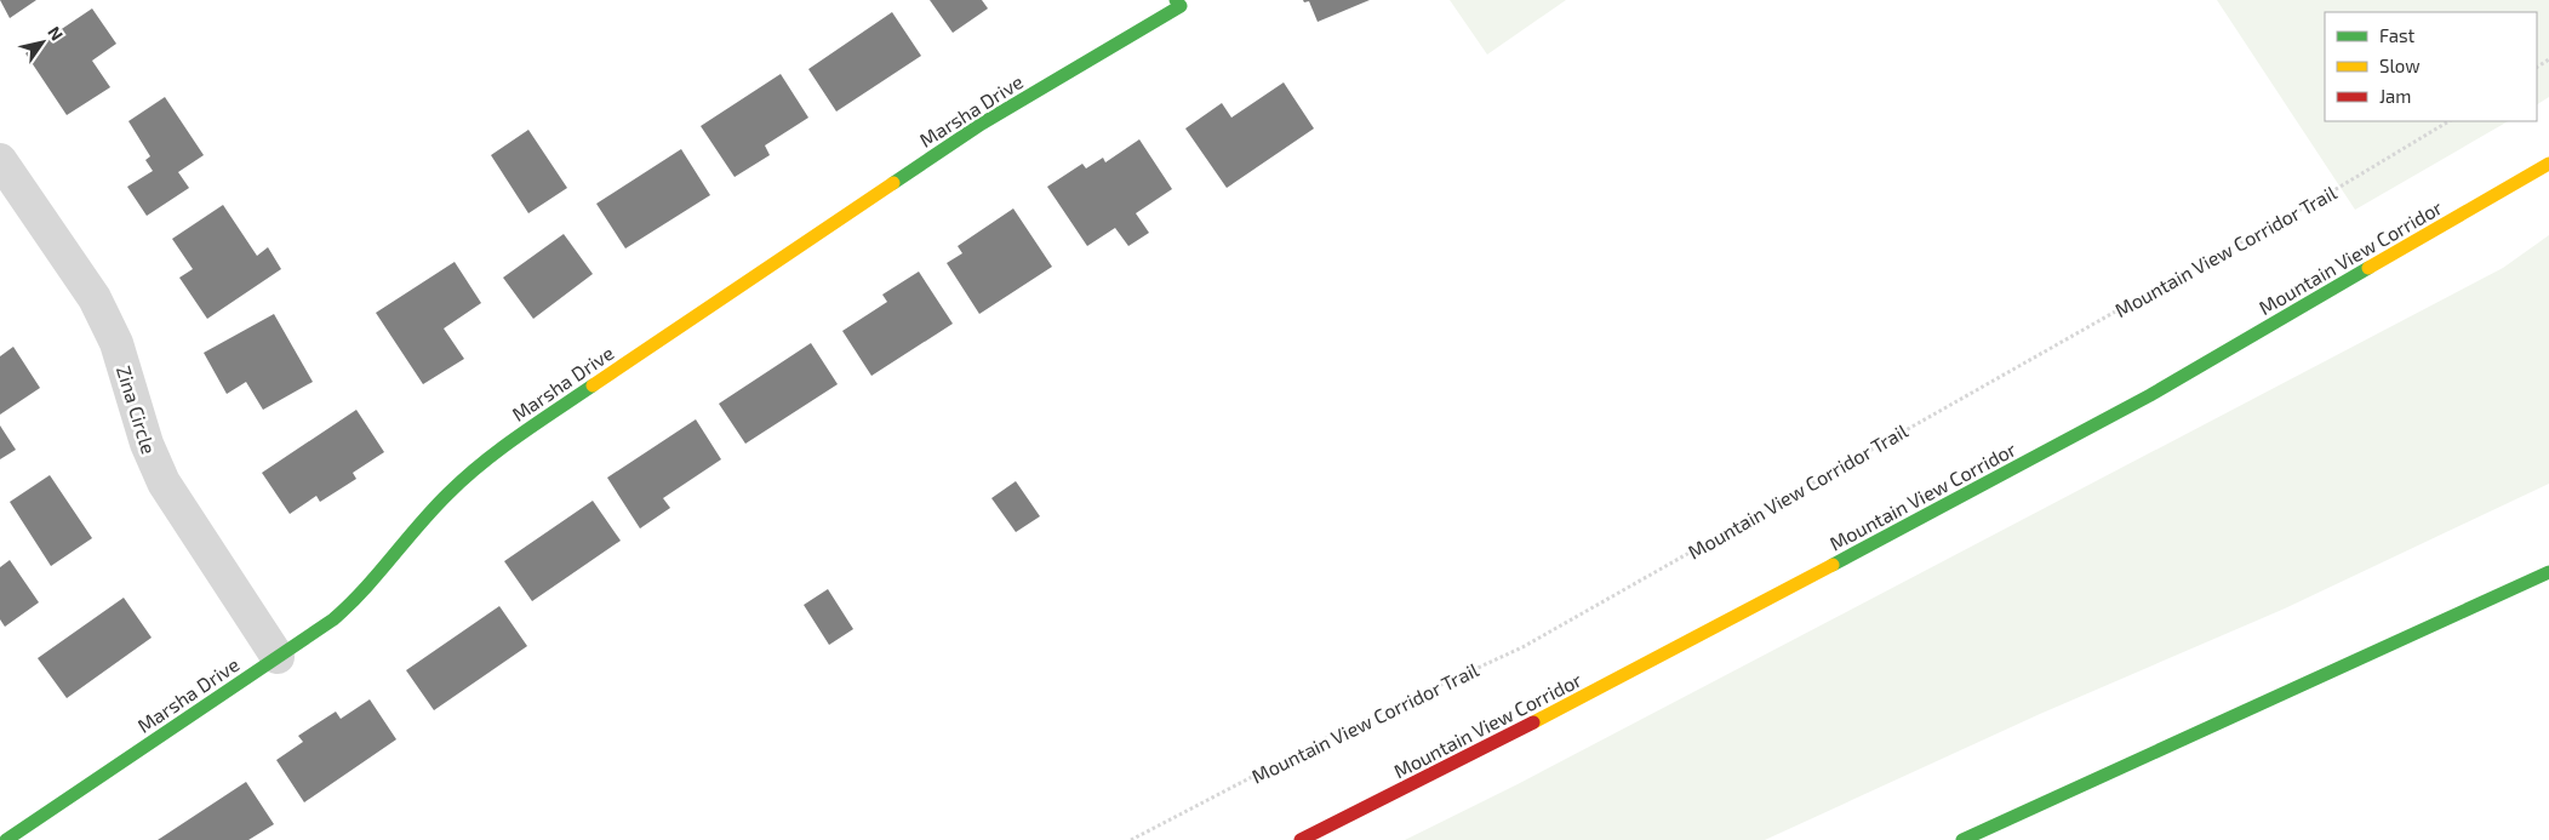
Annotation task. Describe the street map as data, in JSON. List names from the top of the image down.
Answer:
{
  "streets": {
    "main road": ["Marsha Drive", "Mountain View Corridor"],
    "street": ["Zina Circle"],
    "path": ["Mountain View Corridor Trail"]
  },
  "crossings": [
    ["Marsha Drive", "Zina Circle"]
  ],
  "legend": ["Fast", "Slow", "Jam"],
  "north": "top right"
}
